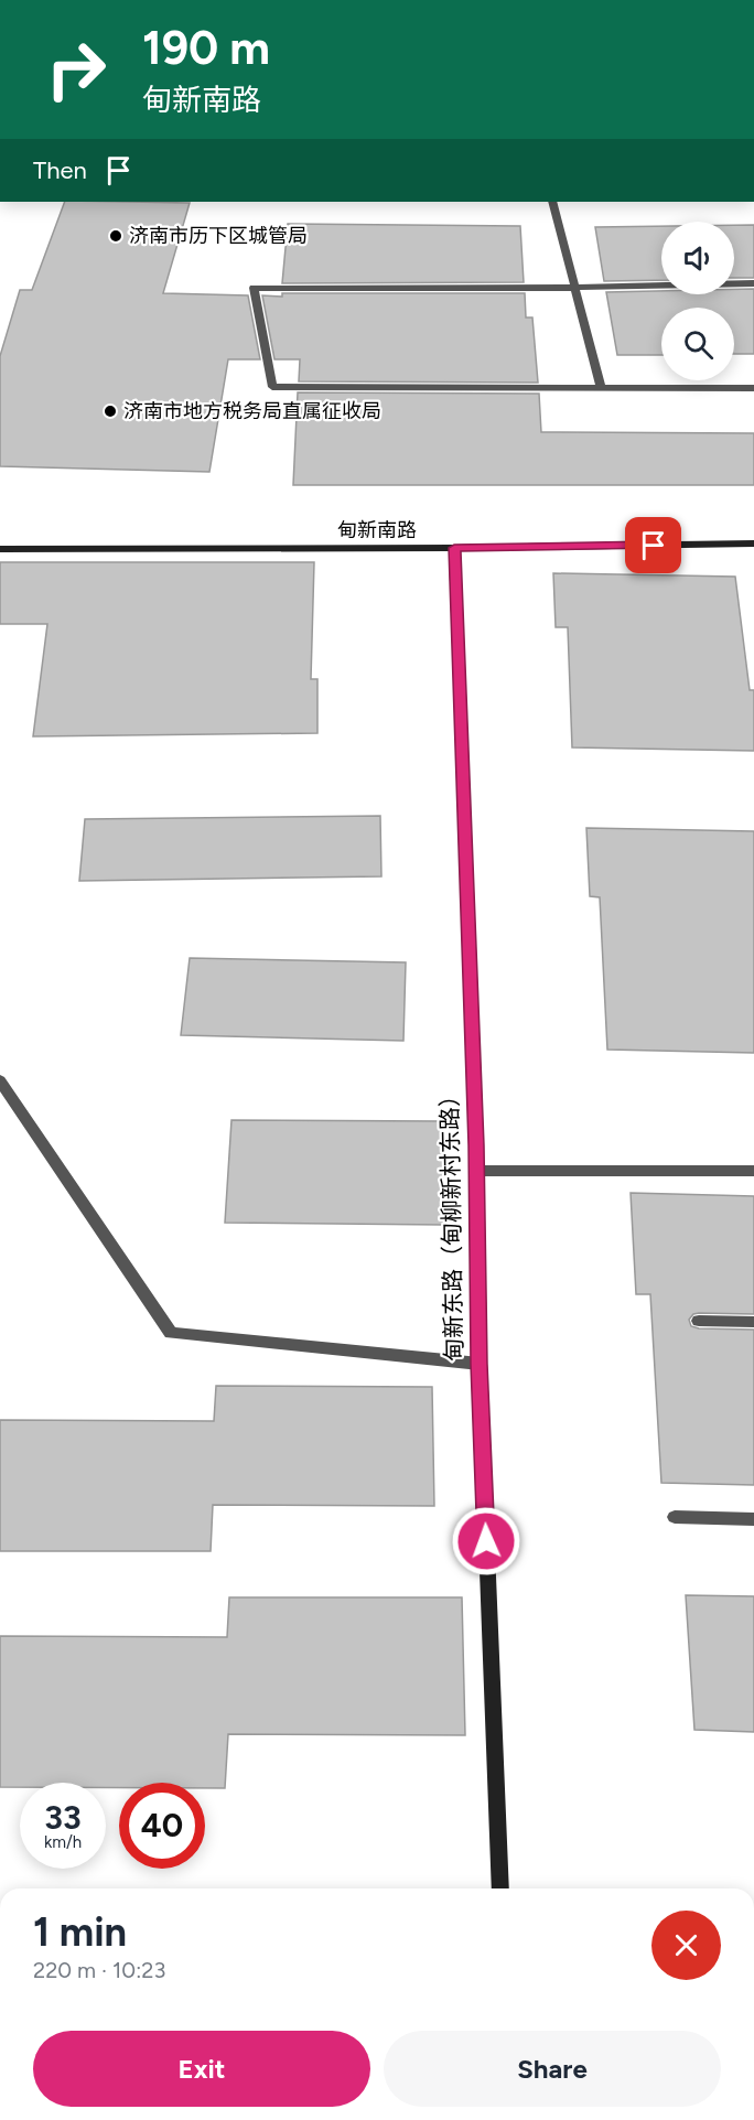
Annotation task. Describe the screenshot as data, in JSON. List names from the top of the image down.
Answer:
{
  "streets": {
    "street": ["甸新南路", "甸新东路（甸柳新村东路）"]
  },
  "crossings": [
    ["甸新南路", "甸新东路（甸柳新村东路）"]
  ],
  "places": ["济南市历下区城管局", "济南市地方税务局直属征收局"],
  "page": {
    "turn": ["190 m", "甸新南路"],
    "then": "Then",
    "speed": "33 km/h",
    "limit": "40",
    "heading": ["1 min", "220 m · 10:23"],
    "buttons": ["Exit", "Share"]
  }
}
